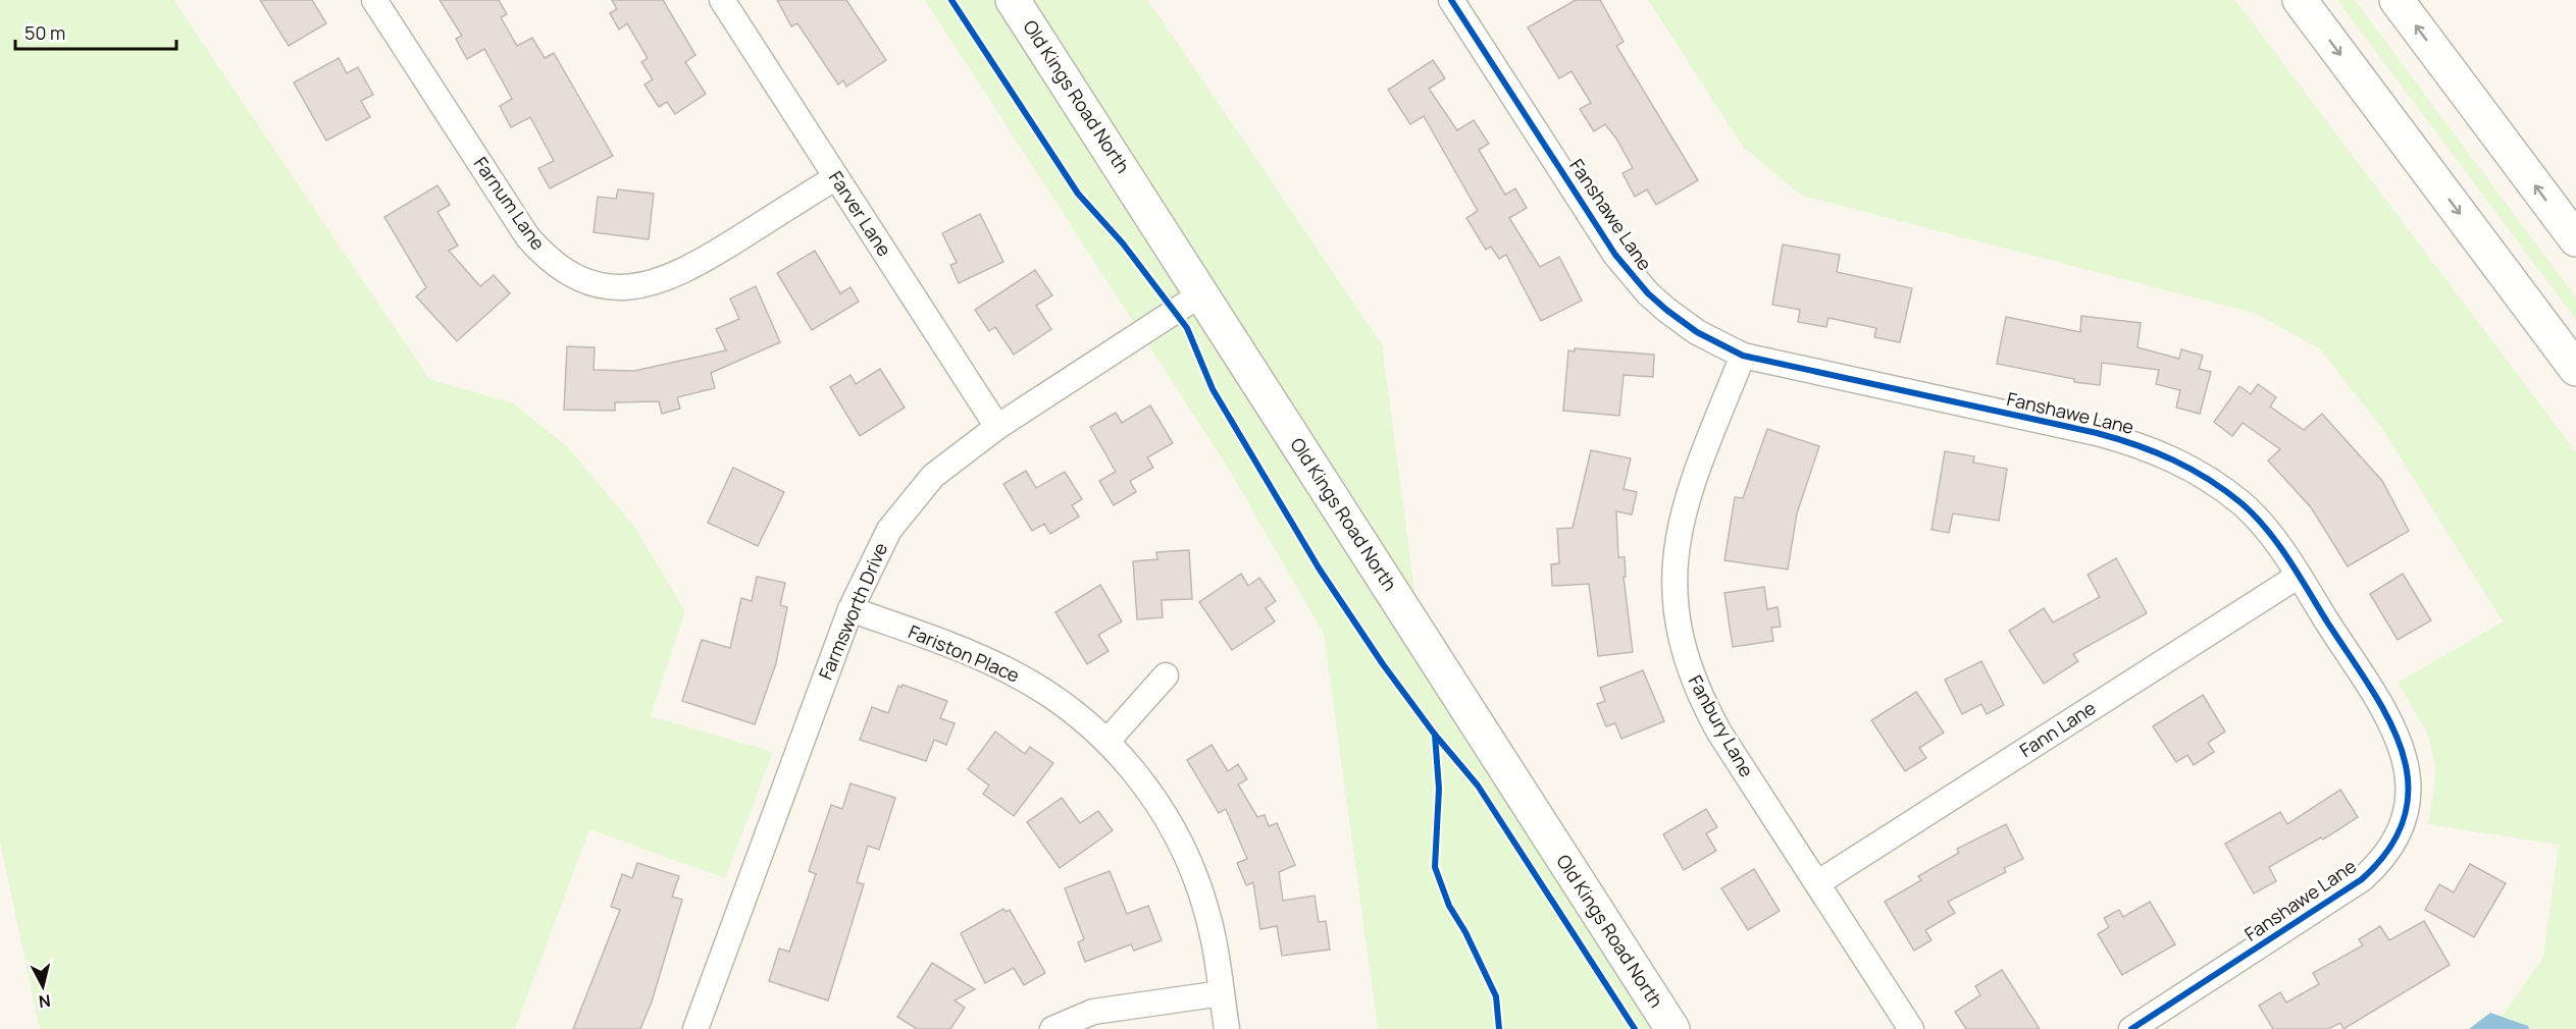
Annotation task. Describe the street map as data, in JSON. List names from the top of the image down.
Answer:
{
  "streets": {
    "main road": ["Old Kings Road North"],
    "street": [
      "Farnum Lane",
      "Farver Lane",
      "Fanshawe Lane",
      "Farmsworth Drive",
      "Fariston Place",
      "Fanbury Lane",
      "Fann Lane"
    ]
  },
  "crossings": [
    ["Old Kings Road North", "Farmsworth Drive"],
    ["Farnum Lane", "Farver Lane"],
    ["Farver Lane", "Farmsworth Drive"],
    ["Fanshawe Lane", "Fanbury Lane"],
    ["Fanshawe Lane", "Fann Lane"],
    ["Farmsworth Drive", "Fariston Place"],
    ["Fanbury Lane", "Fann Lane"]
  ],
  "scale_bar": "50 m",
  "north": "bottom"
}
